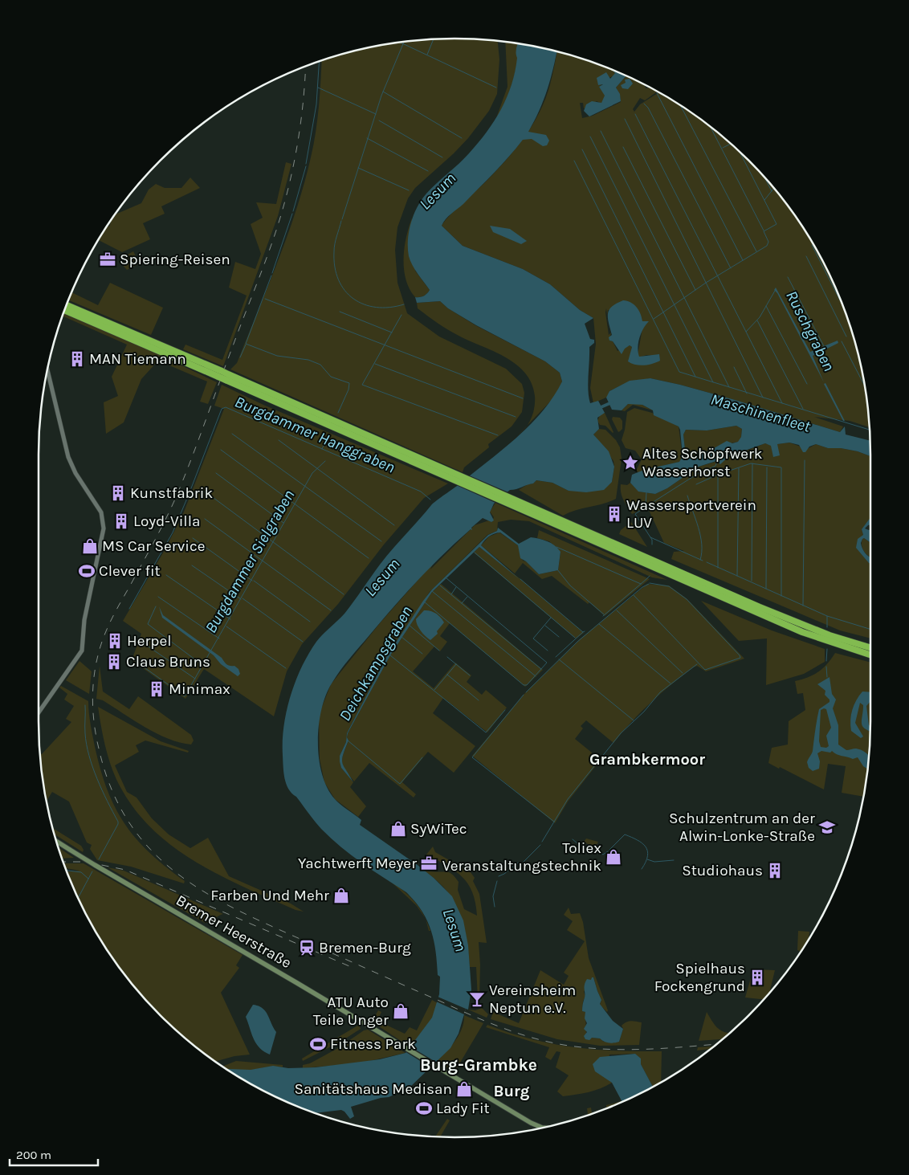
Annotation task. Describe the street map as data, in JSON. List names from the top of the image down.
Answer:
{
  "streets": {
    "main road": ["Bremer Heerstraße"]
  },
  "districts": ["Grambkermoor", "Burg-Grambke", "Burg"],
  "water": [
    "Lesum",
    "Ruschgraben",
    "Maschinenfleet",
    "Burgdammer Hanggraben",
    "Burgdammer Sielgraben",
    "Deichkampsgraben"
  ],
  "places": {
    "office": ["Spiering-Reisen", "Yachtwerft Meyer"],
    "building": [
      "MAN Tiemann",
      "Kunstfabrik",
      "Wassersportverein LUV",
      "Loyd-Villa",
      "Herpel",
      "Claus Bruns",
      "Minimax",
      "Studiohaus",
      "Spielhaus Fockengrund"
    ],
    "place": ["Altes Schöpfwerk Wasserhorst"],
    "shop": [
      "MS Car Service",
      "SyWiTec",
      "Toliex Veranstaltungstechnik",
      "Farben Und Mehr",
      "ATU Auto Teile Unger",
      "Sanitätshaus Medisan"
    ],
    "sports": ["Clever fit", "Fitness Park", "Lady Fit"],
    "school or university": ["Schulzentrum an der Alwin-Lonke-Straße"],
    "station": ["Bremen-Burg"],
    "bar": ["Vereinsheim Neptun e.V."]
  },
  "scale_bar": "200 m"
}
